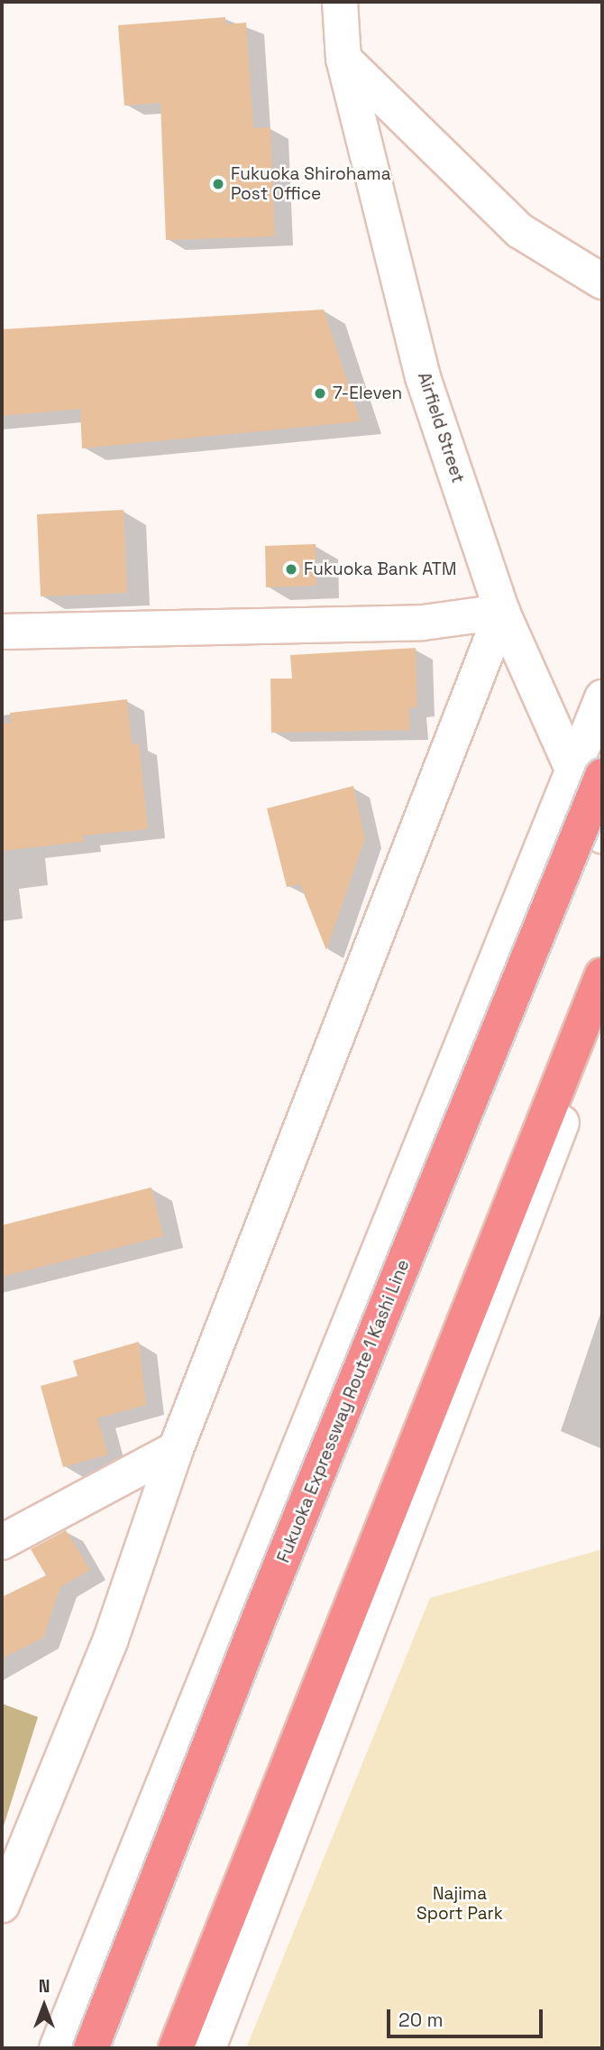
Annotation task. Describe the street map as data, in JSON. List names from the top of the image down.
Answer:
{
  "streets": {
    "highway": ["Fukuoka Expressway Route 1 Kashi Line"],
    "street": ["Airfield Street"]
  },
  "crossings": [
    ["Airfield Street", "Fukuoka Expressway Route 1 Kashi Line"]
  ],
  "parks": ["Najima Sport Park"],
  "places": ["Fukuoka Shirohama Post Office", "7-Eleven", "Fukuoka Bank ATM"],
  "scale_bar": "20 m",
  "north": "top"
}
